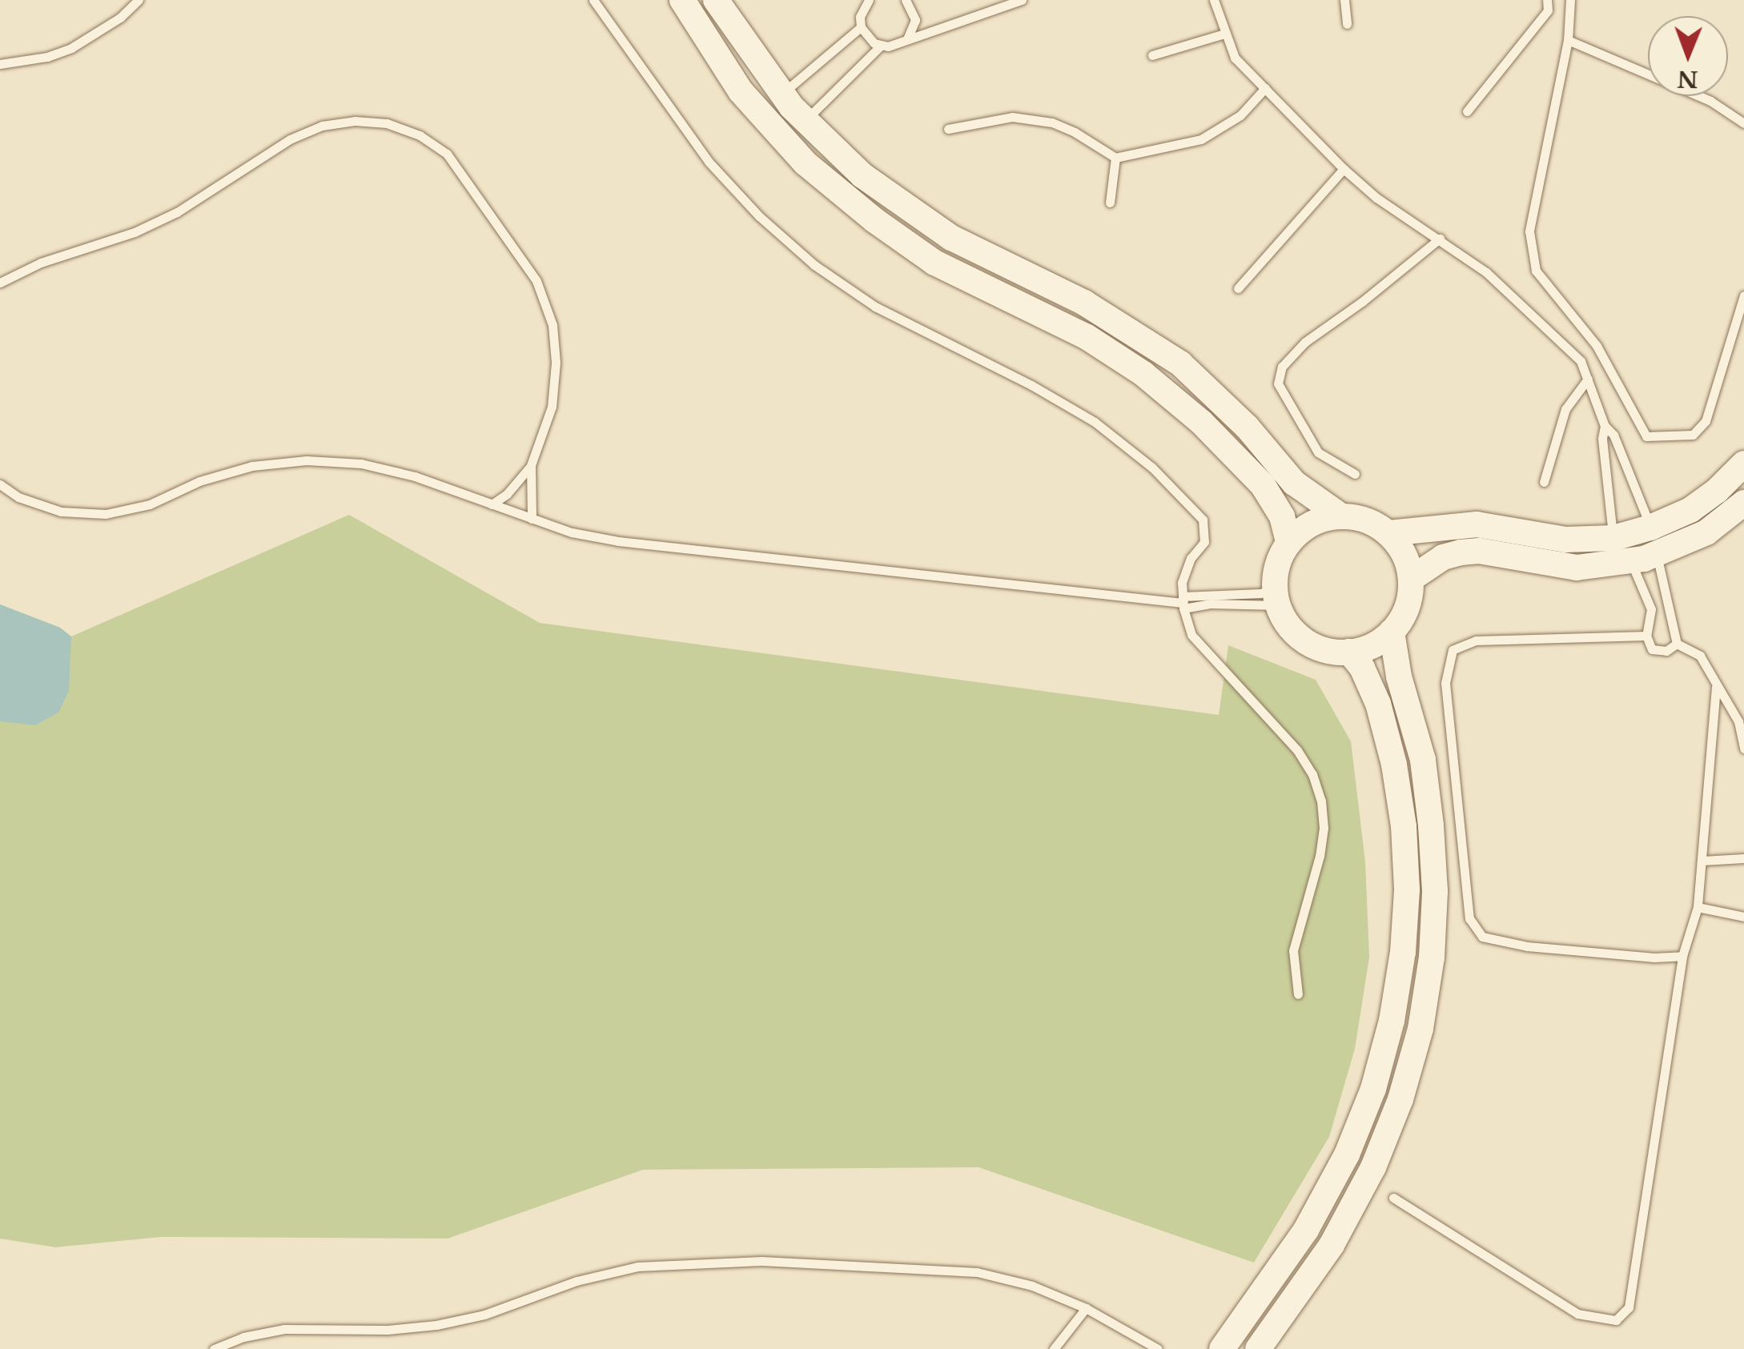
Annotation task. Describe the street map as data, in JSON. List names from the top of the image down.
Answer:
{
  "north": "bottom"
}
